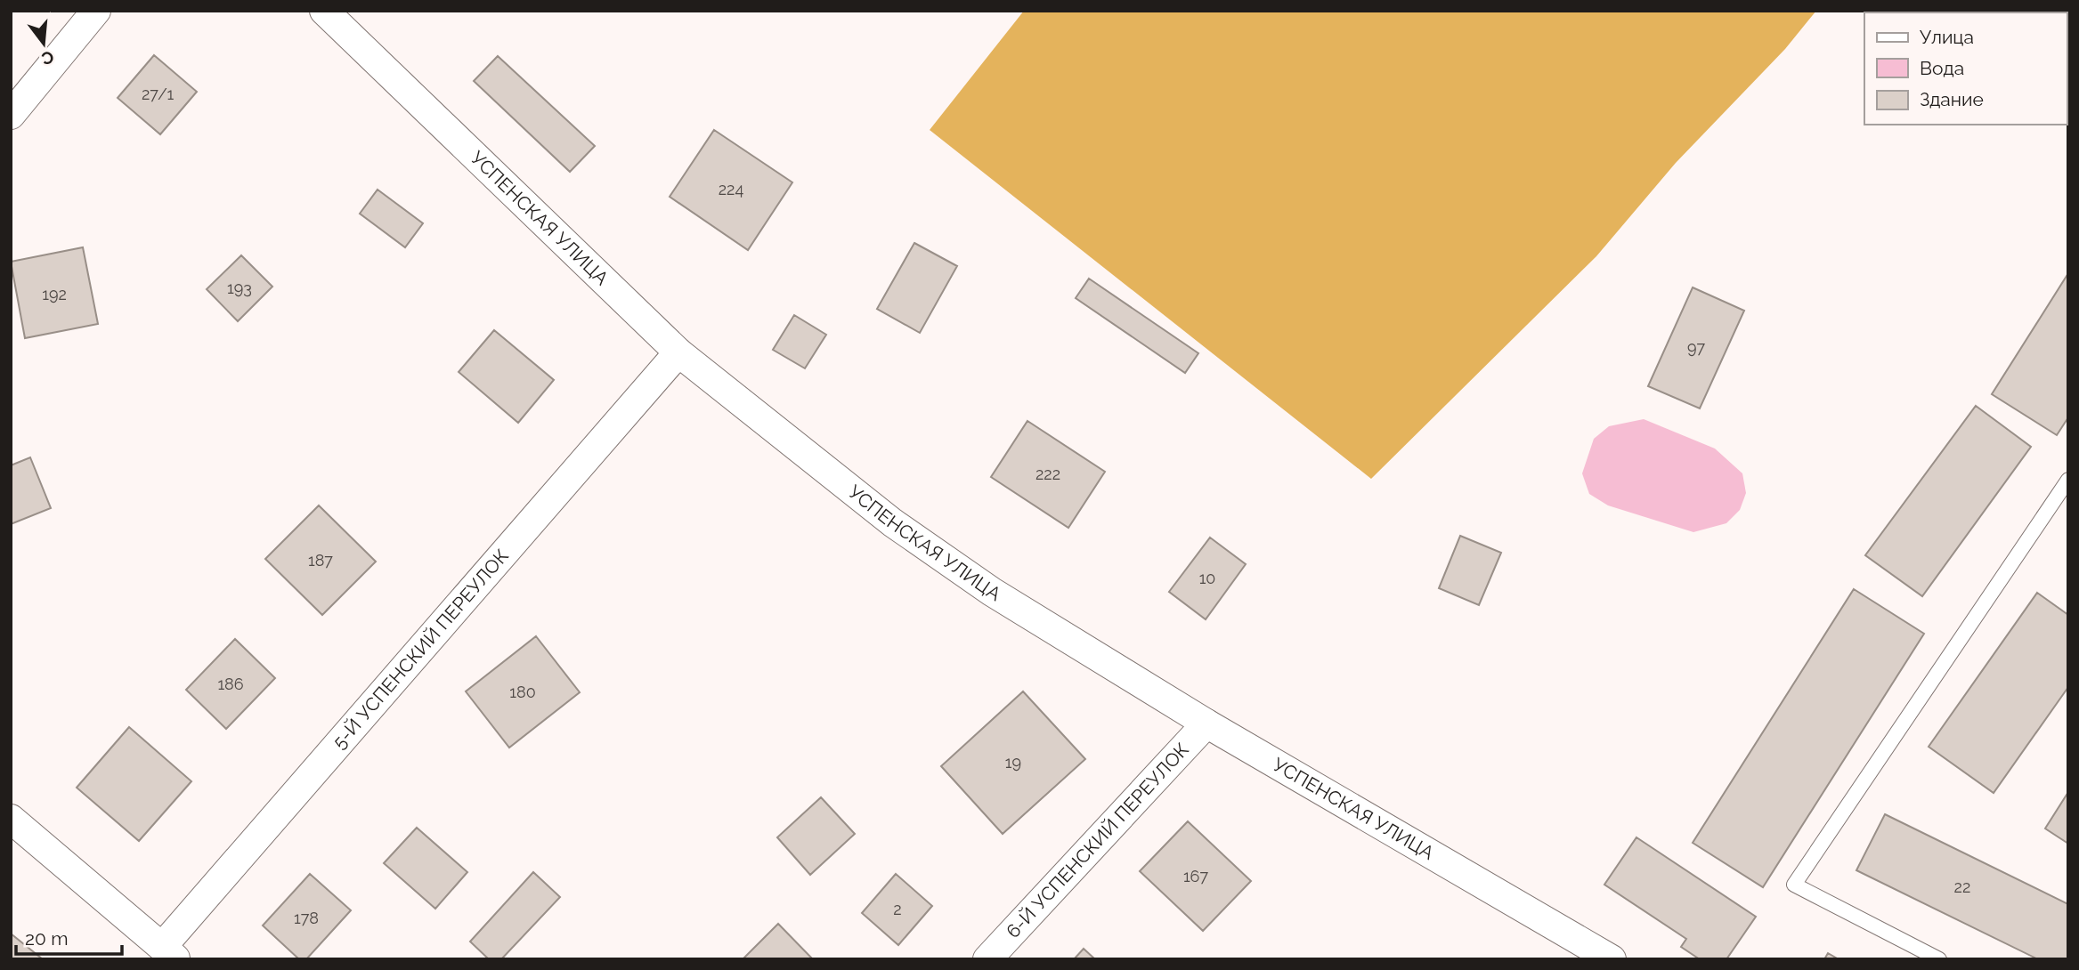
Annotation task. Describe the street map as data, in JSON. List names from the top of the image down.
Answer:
{
  "streets": {
    "street": ["УСПЕНСКАЯ УЛИЦА", "5-Й УСПЕНСКИЙ ПЕРЕУЛОК", "6-Й УСПЕНСКИЙ ПЕРЕУЛОК"]
  },
  "crossings": [
    ["УСПЕНСКАЯ УЛИЦА", "5-Й УСПЕНСКИЙ ПЕРЕУЛОК"],
    ["УСПЕНСКАЯ УЛИЦА", "6-Й УСПЕНСКИЙ ПЕРЕУЛОК"]
  ],
  "house_numbers": [
    "27/1",
    "224",
    "193",
    "192",
    "97",
    "222",
    "187",
    "10",
    "186",
    "180",
    "19",
    "167",
    "22",
    "2",
    "178"
  ],
  "legend": ["Улица", "Вода", "Здание"],
  "scale_bar": "20 m",
  "north": "bottom"
}
